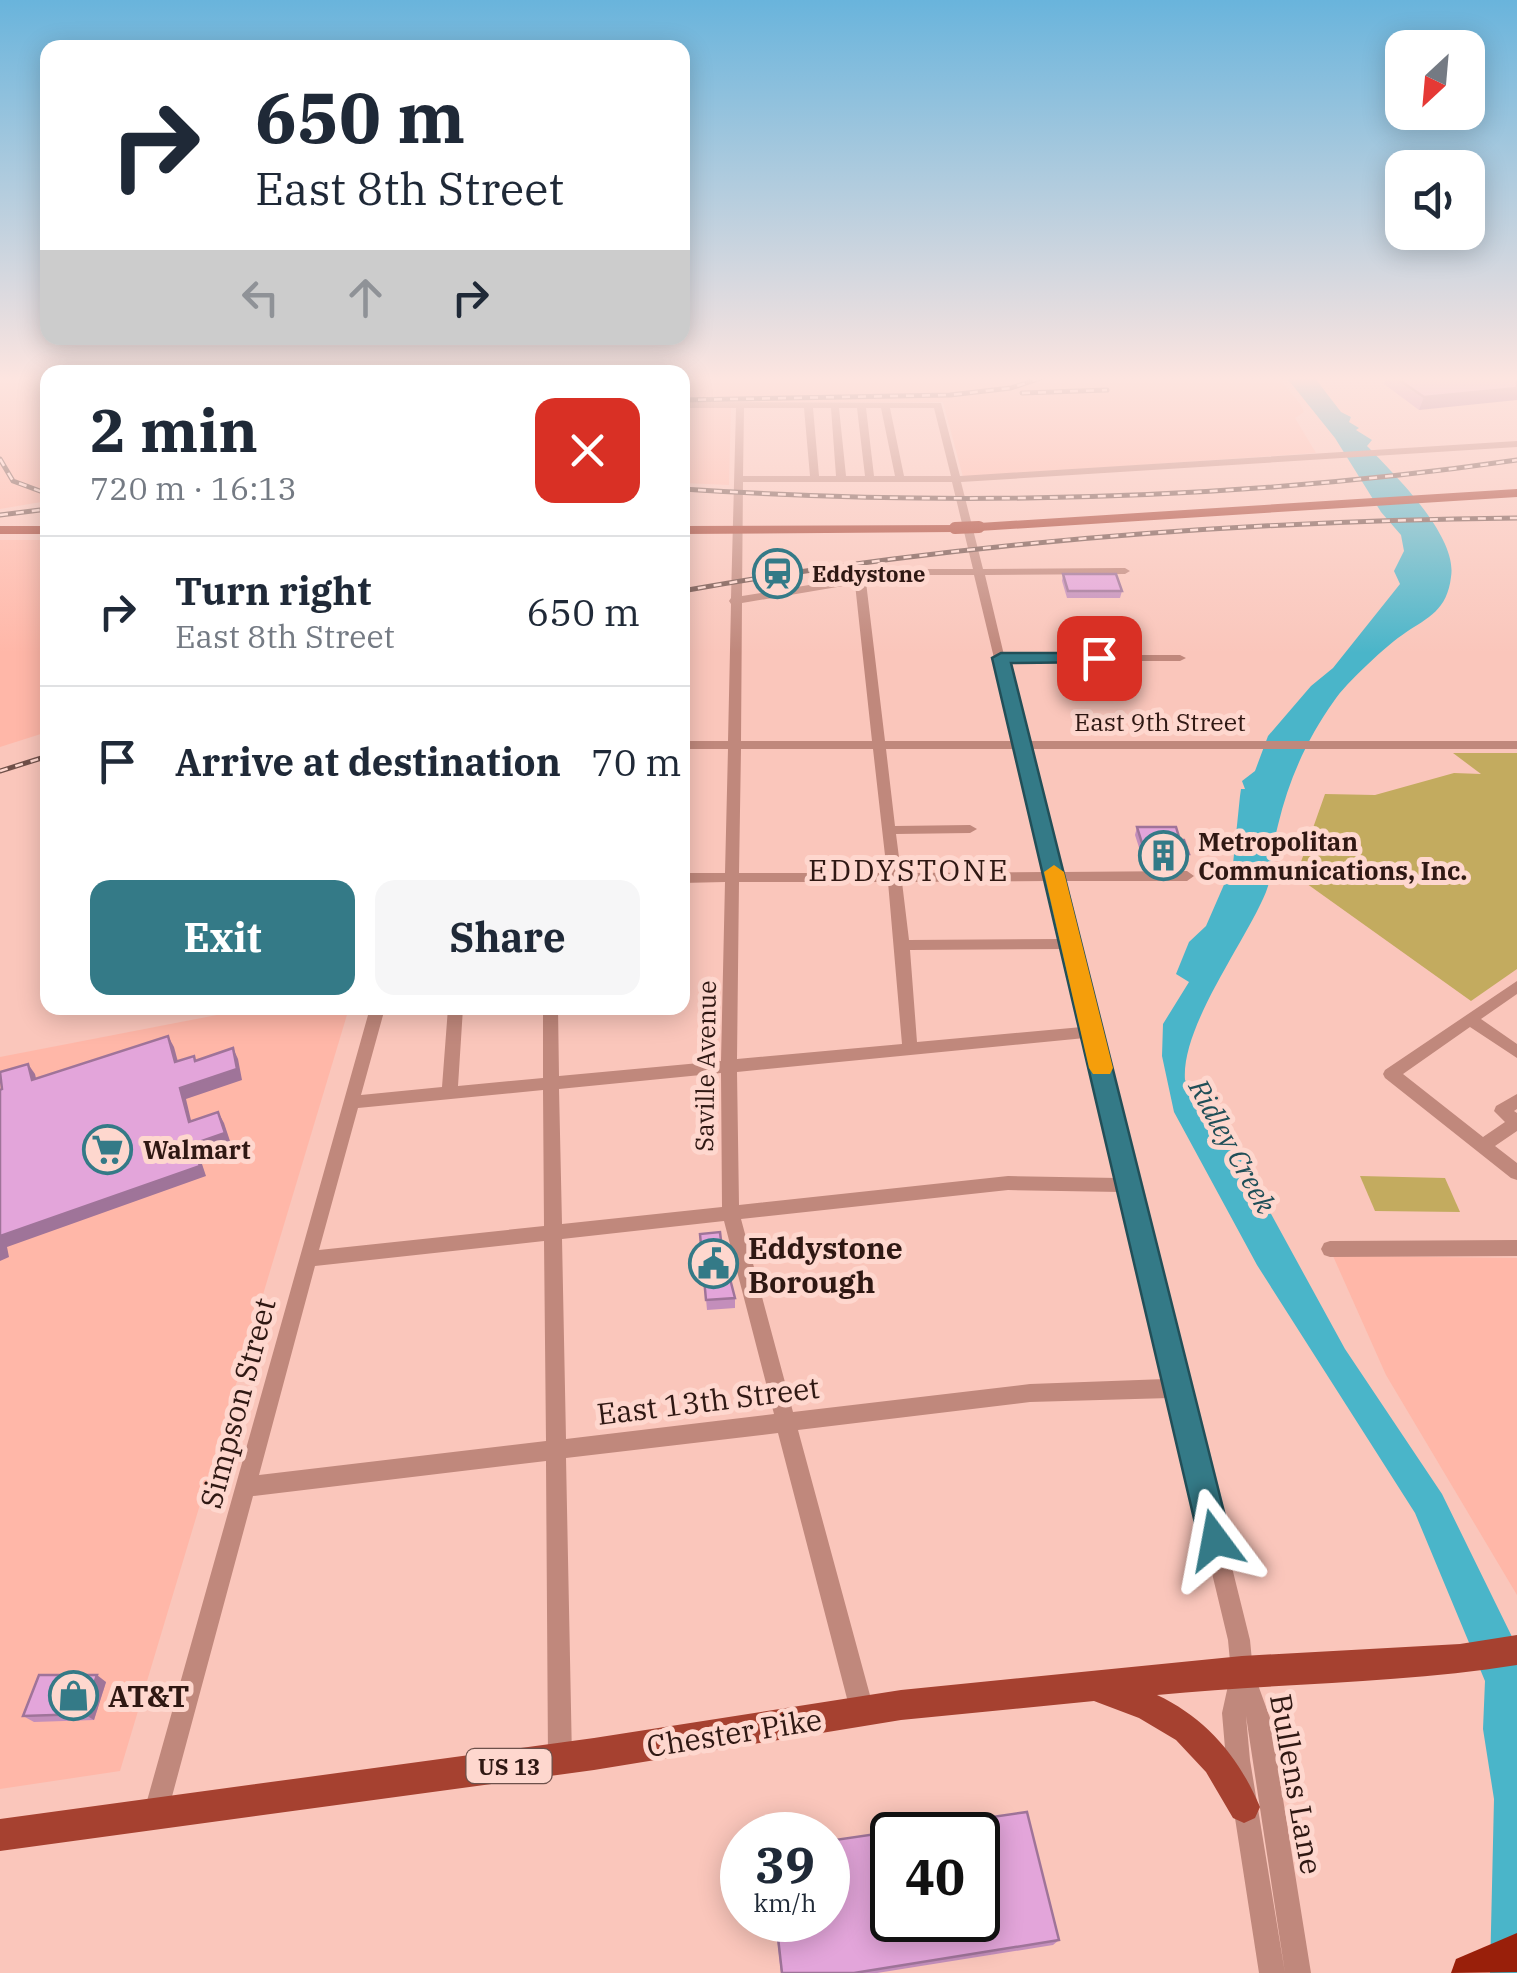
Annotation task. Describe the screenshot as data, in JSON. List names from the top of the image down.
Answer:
{
  "streets": {
    "main road": ["Chester Pike", "US 13"],
    "street": [
      "East 9th Street",
      "Saville Avenue",
      "East 13th Street",
      "Simpson Street",
      "Bullens Lane"
    ]
  },
  "crossings": [
    ["East 9th Street", "Saville Avenue"],
    ["Saville Avenue", "East 13th Street"],
    ["Saville Avenue", "Chester Pike"],
    ["East 13th Street", "Simpson Street"],
    ["Simpson Street", "Chester Pike"],
    ["Chester Pike", "Bullens Lane"]
  ],
  "districts": ["EDDYSTONE"],
  "water": ["Ridley Creek"],
  "places": {
    "station": ["Eddystone"],
    "building": ["Metropolitan Communications, Inc."],
    "supermarket": ["Walmart"],
    "public building": ["Eddystone Borough"],
    "shop": ["AT&T"]
  },
  "north": "bottom left",
  "page": {
    "turn": ["650 m", "East 8th Street"],
    "heading": ["2 min", "720 m · 16:13"],
    "list": [
      {
        "name": "Turn right",
        "note": "East 8th Street",
        "value": "650 m"
      },
      {
        "name": "Arrive at destination",
        "value": "70 m"
      }
    ],
    "buttons": ["Exit", "Share"],
    "speed": "39 km/h",
    "limit": "40"
  }
}
